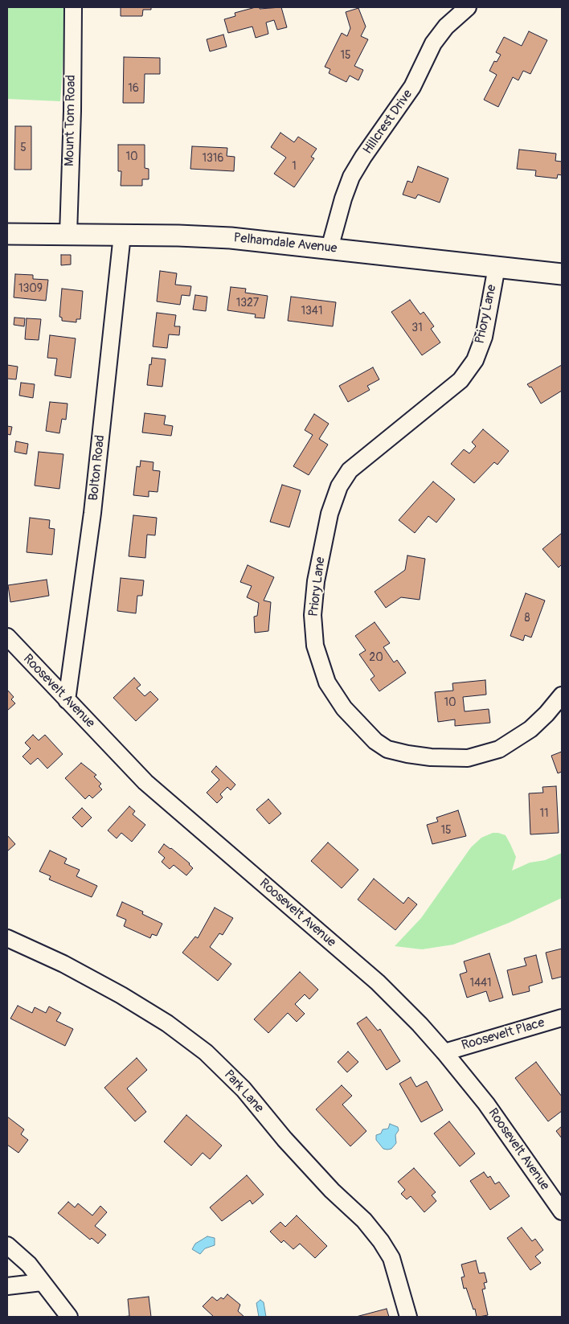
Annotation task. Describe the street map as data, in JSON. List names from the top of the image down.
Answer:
{
  "streets": {
    "street": [
      "Mount Tom Road",
      "Hillcrest Drive",
      "Pelhamdale Avenue",
      "Priory Lane",
      "Bolton Road",
      "Roosevelt Avenue",
      "Roosevelt Place",
      "Park Lane"
    ]
  },
  "crossings": [
    ["Mount Tom Road", "Pelhamdale Avenue"],
    ["Hillcrest Drive", "Pelhamdale Avenue"],
    ["Pelhamdale Avenue", "Priory Lane"],
    ["Pelhamdale Avenue", "Bolton Road"],
    ["Bolton Road", "Roosevelt Avenue"],
    ["Roosevelt Avenue", "Roosevelt Place"]
  ],
  "house_numbers": [
    "15",
    "16",
    "5",
    "10",
    "1316",
    "1",
    "1309",
    "1327",
    "1341",
    "31",
    "8",
    "20",
    "10",
    "11",
    "15",
    "1441"
  ]
}
